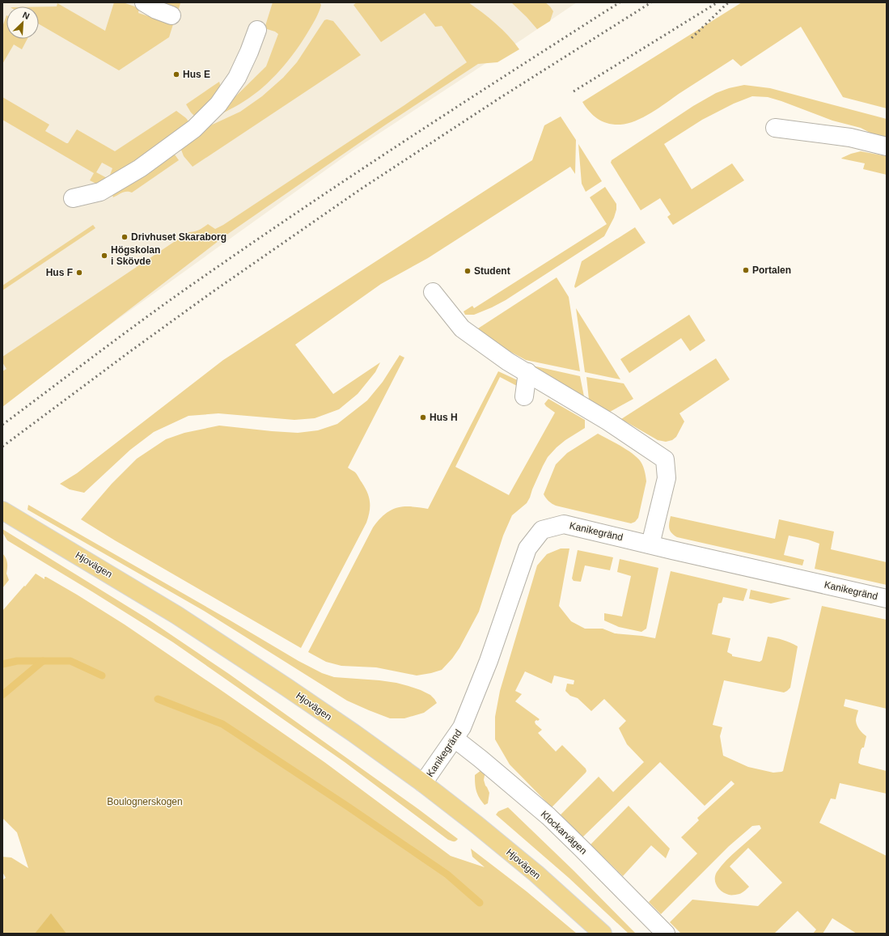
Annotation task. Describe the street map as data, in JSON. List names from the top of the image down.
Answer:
{
  "streets": {
    "main road": ["Hjovägen"],
    "street": ["Kanikegränd", "Klockarvägen"]
  },
  "crossings": [
    ["Kanikegränd", "Hjovägen"],
    ["Kanikegränd", "Klockarvägen"]
  ],
  "parks": ["Boulognerskogen"],
  "places": [
    "Hus E",
    "Drivhuset Skaraborg",
    "Högskolan i Skövde",
    "Portalen",
    "Student",
    "Hus F",
    "Hus H"
  ],
  "north": "top right"
}
